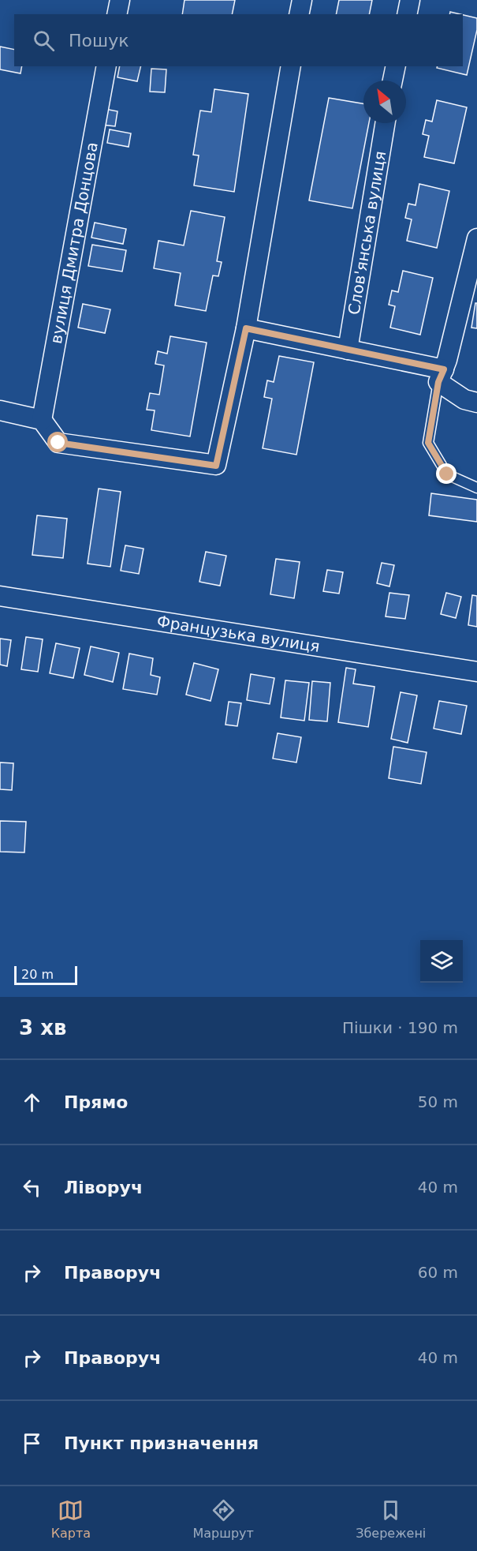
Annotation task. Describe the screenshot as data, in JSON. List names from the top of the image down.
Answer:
{
  "streets": {
    "street": ["Слов'янська вулиця", "вулиця Дмитра Донцова", "Французька вулиця"]
  },
  "scale_bar": "20 m",
  "north": "top left",
  "page": {
    "search": "Пошук",
    "scale": "20 m",
    "heading": ["3 хв", "Пішки · 190 m"],
    "list": [
      ["Прямо", "50 m"],
      ["Ліворуч", "40 m"],
      ["Праворуч", "60 m"],
      ["Праворуч", "40 m"],
      "Пункт призначення"
    ],
    "nav": ["Карта", "Маршрут", "Збережені"]
  }
}
